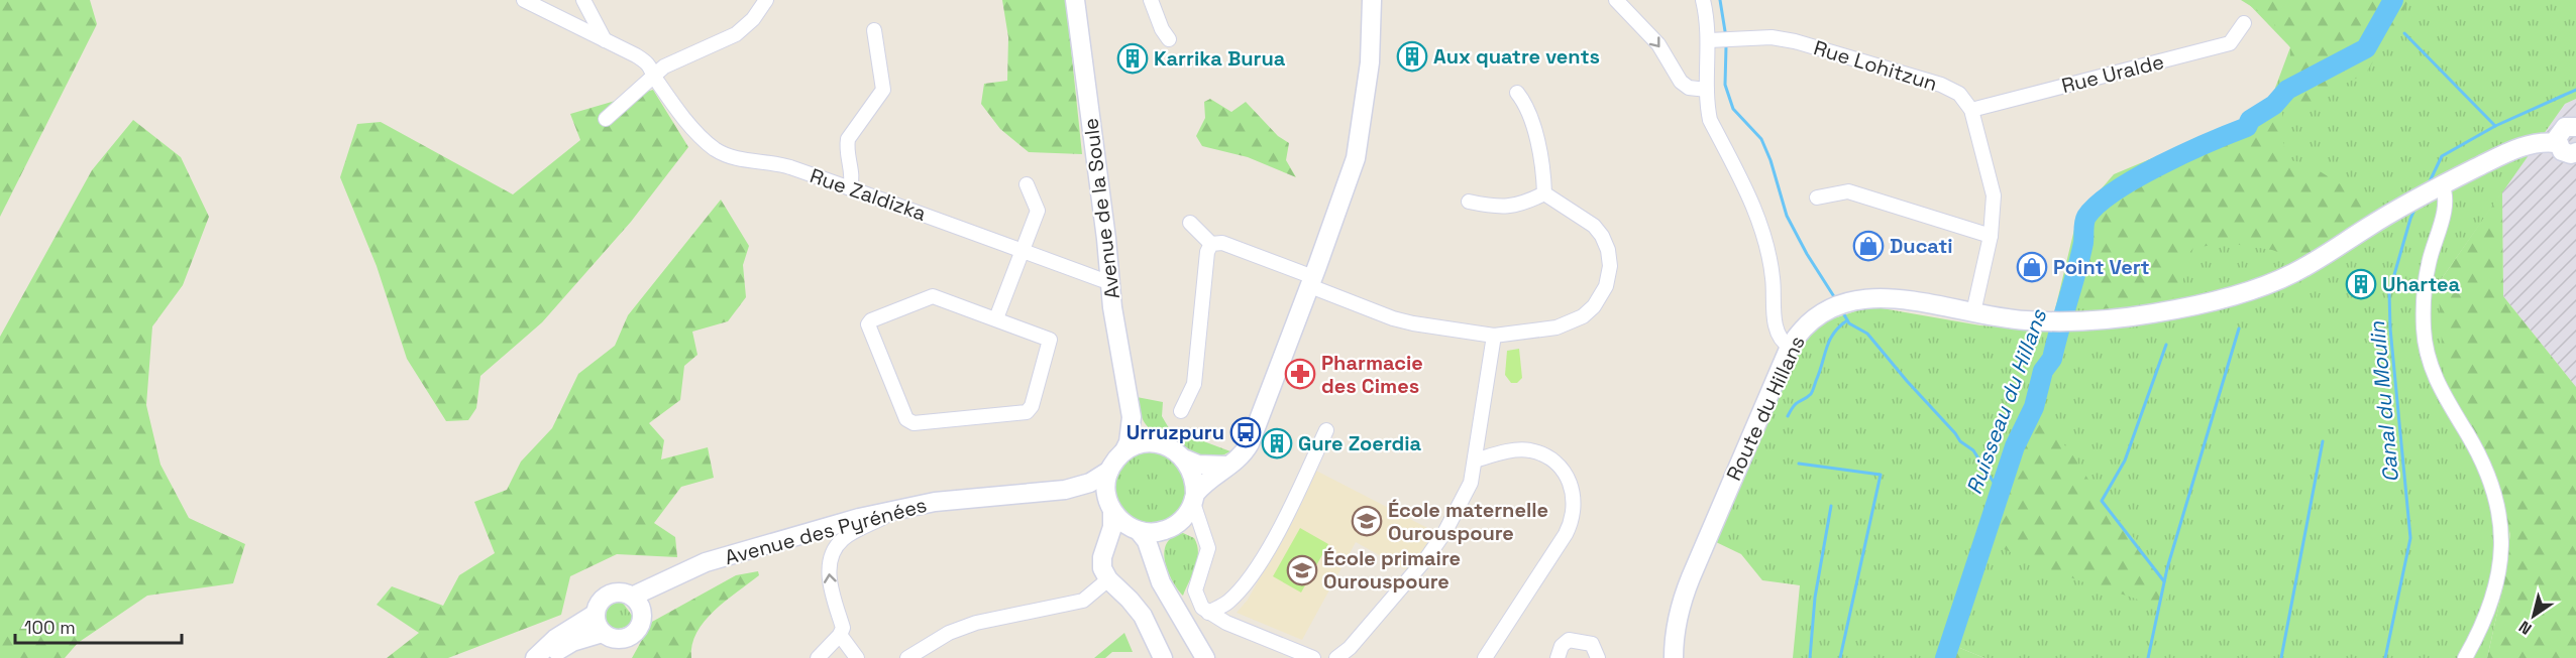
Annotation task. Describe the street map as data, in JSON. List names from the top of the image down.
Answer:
{
  "streets": {
    "street": [
      "Rue Lohitzun",
      "Rue Uralde",
      "Rue Zaldizka",
      "Avenue de la Soule",
      "Route du Hillans",
      "Avenue des Pyrénées"
    ]
  },
  "crossings": [
    ["Rue Lohitzun", "Rue Uralde"],
    ["Rue Zaldizka", "Avenue de la Soule"],
    ["Avenue de la Soule", "Avenue des Pyrénées"]
  ],
  "water": ["Ruisseau du Hillans", "Canal du Moulin"],
  "places": {
    "building": [
      "Aux quatre vents",
      "Karrika Burua",
      "Uhartea",
      "Gure Zoerdia"
    ],
    "shop": ["Ducati", "Point Vert"],
    "pharmacy": ["Pharmacie des Cimes"],
    "bus stop": ["Urruzpuru"],
    "school or university": ["École maternelle Ourouspoure", "École primaire Ourouspoure"]
  },
  "scale_bar": "100 m",
  "north": "bottom left"
}
